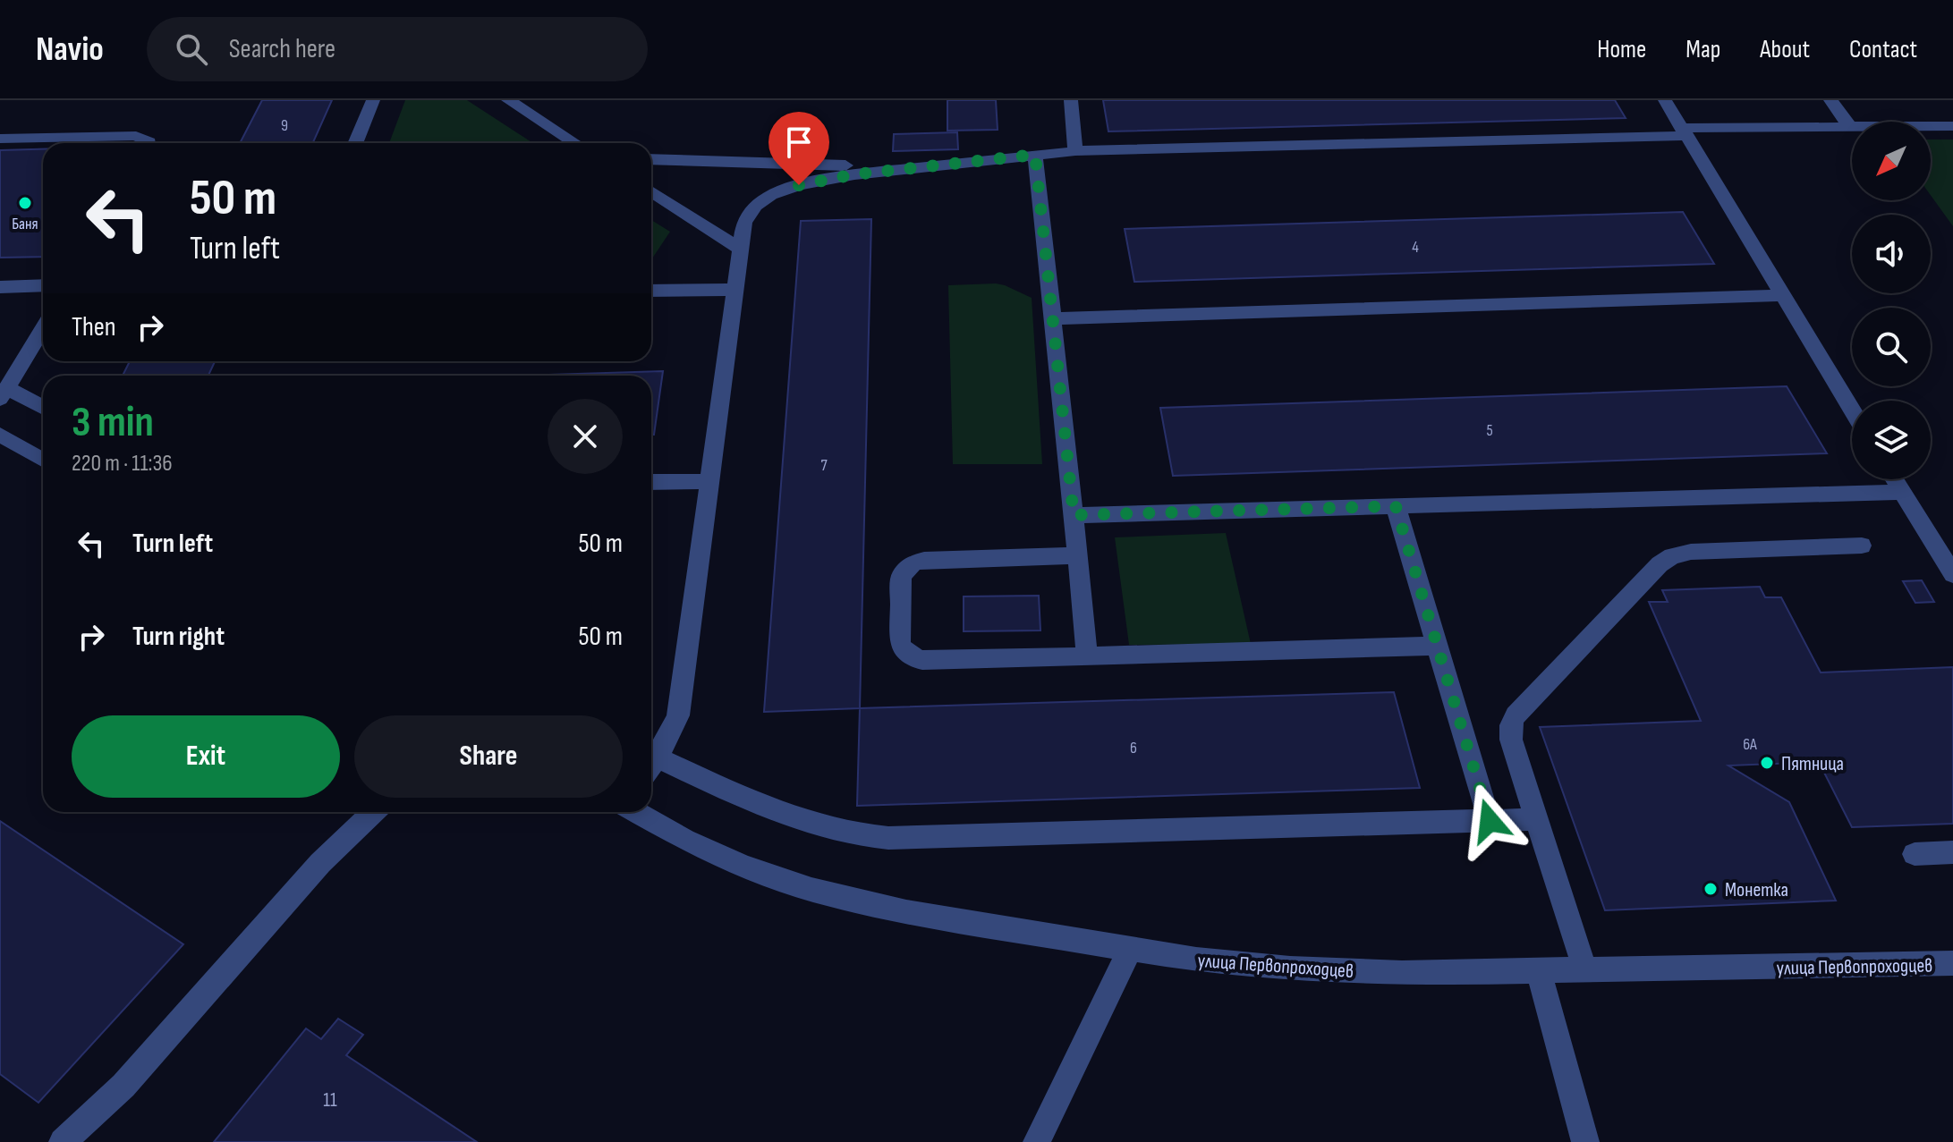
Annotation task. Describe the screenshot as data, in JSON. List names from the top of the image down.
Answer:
{
  "streets": {
    "street": ["улица Первопроходцев"]
  },
  "places": ["Баня", "Пятница", "Монетка"],
  "house_numbers": [
    "9",
    "4",
    "5",
    "7",
    "6А",
    "6",
    "11"
  ],
  "north": "bottom left",
  "page": {
    "header": "Navio",
    "search": "Search here",
    "nav": [
      "Home",
      "Map",
      "About",
      "Contact"
    ],
    "turn": ["50 m", "Turn left"],
    "then": "Then",
    "heading": ["3 min", "220 m · 11:36"],
    "list": [
      {
        "name": "Turn left",
        "value": "50 m"
      },
      {
        "name": "Turn right",
        "value": "50 m"
      }
    ],
    "buttons": ["Exit", "Share"]
  }
}
